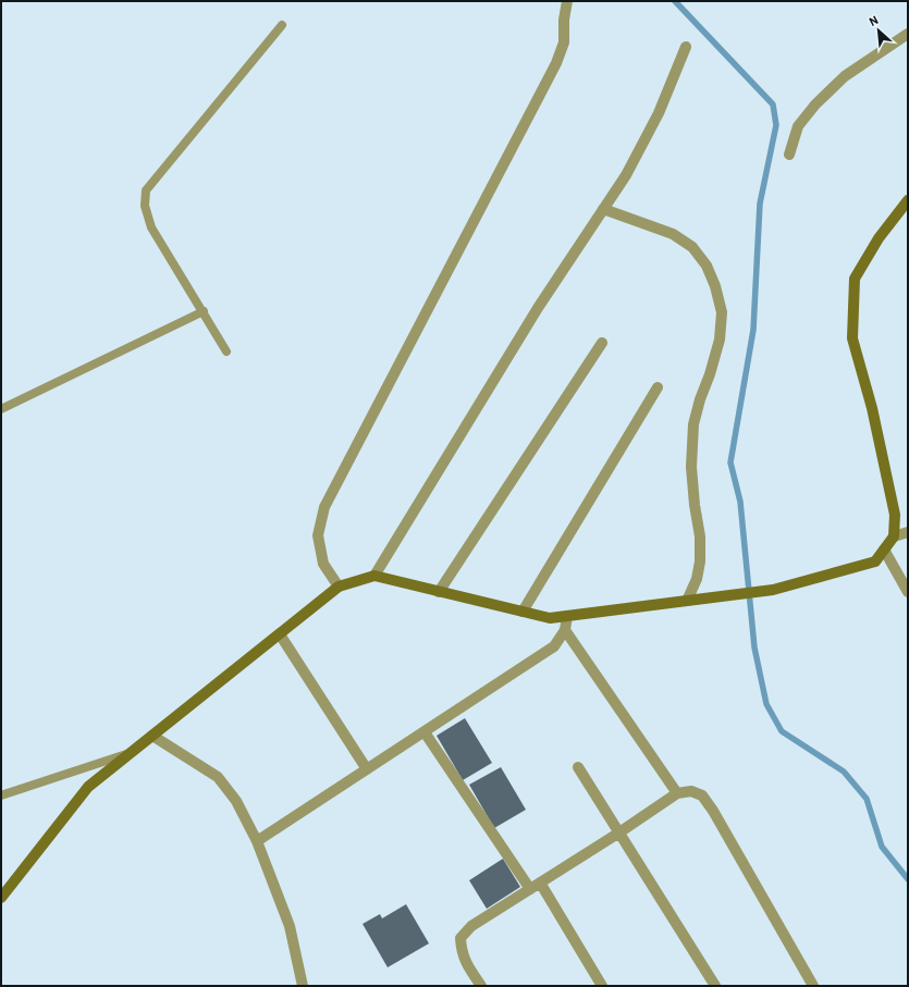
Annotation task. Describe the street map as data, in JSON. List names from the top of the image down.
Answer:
{
  "north": "top left"
}
